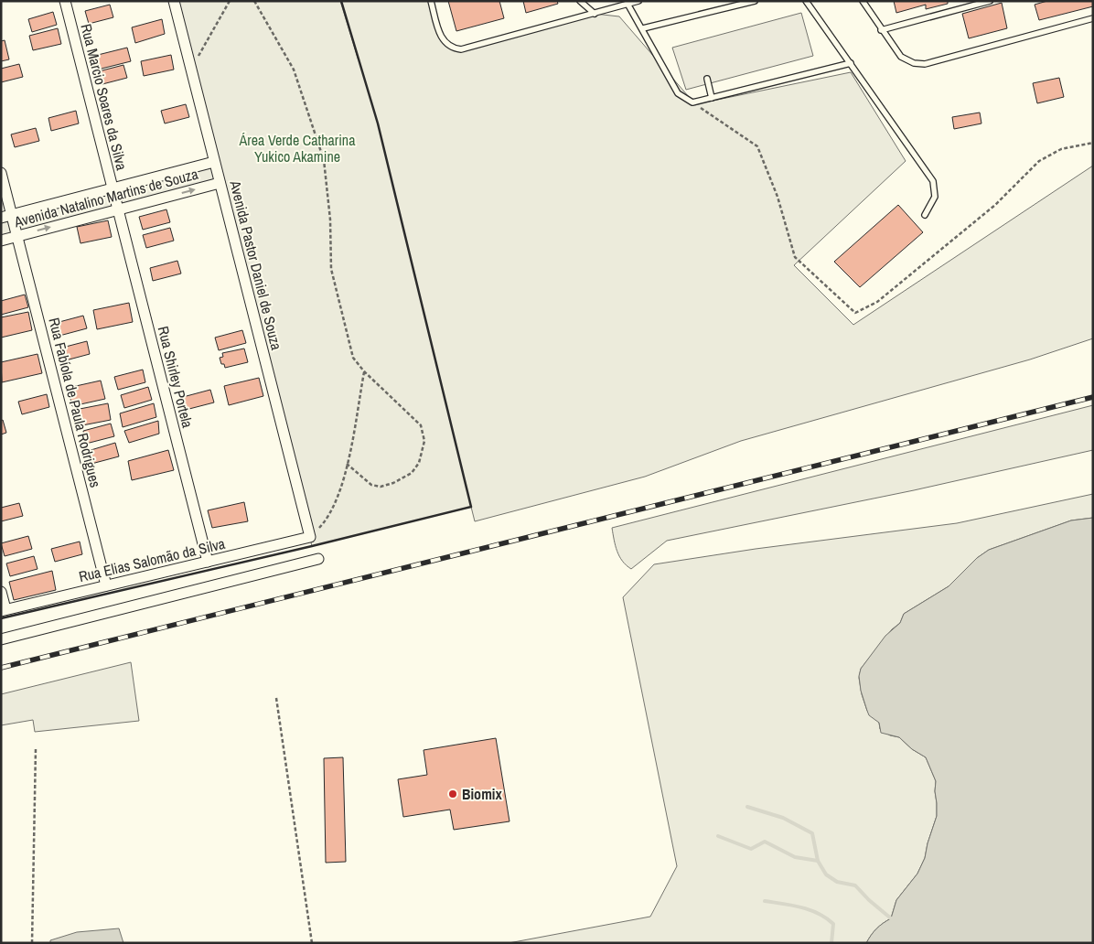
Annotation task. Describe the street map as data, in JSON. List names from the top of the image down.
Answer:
{
  "streets": {
    "street": [
      "Rua Marcio Soares da Silva",
      "Avenida Natalino Martins de Souza",
      "Avenida Pastor Daniel de Souza",
      "Rua Shirley Portela",
      "Rua Fabíola de Paula Rodrigues",
      "Rua Elias Salomão da Silva"
    ]
  },
  "crossings": [
    ["Rua Marcio Soares da Silva", "Avenida Natalino Martins de Souza"],
    ["Rua Marcio Soares da Silva", "Rua Shirley Portela"],
    ["Avenida Natalino Martins de Souza", "Avenida Pastor Daniel de Souza"],
    ["Avenida Natalino Martins de Souza", "Rua Shirley Portela"],
    ["Avenida Natalino Martins de Souza", "Rua Fabíola de Paula Rodrigues"],
    ["Avenida Pastor Daniel de Souza", "Rua Elias Salomão da Silva"],
    ["Rua Shirley Portela", "Rua Elias Salomão da Silva"],
    ["Rua Fabíola de Paula Rodrigues", "Rua Elias Salomão da Silva"]
  ],
  "parks": ["Área Verde Catharina Yukico Akamine"],
  "places": ["Biomix"]
}
